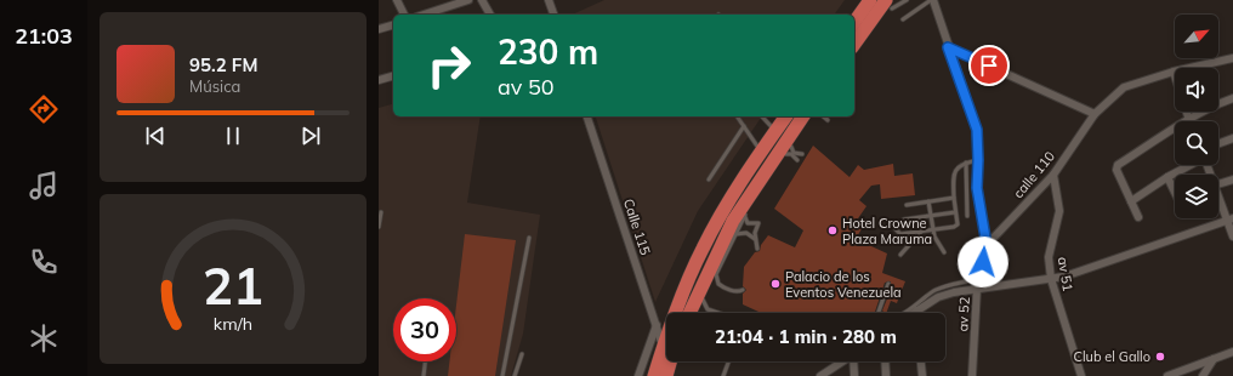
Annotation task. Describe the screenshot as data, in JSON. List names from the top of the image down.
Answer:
{
  "streets": {
    "street": [
      "calle 110",
      "Calle 115",
      "av 51",
      "av 52"
    ]
  },
  "crossings": [
    ["calle 110", "av 51"],
    ["calle 110", "av 52"]
  ],
  "places": ["Hotel Crowne Plaza Maruma", "Palacio de los Eventos Venezuela", "Club el Gallo"],
  "north": "top right",
  "page": {
    "tabs": "21:03",
    "turn": ["230 m", "av 50"],
    "song": ["95.2 FM", "Música"],
    "limit": "30",
    "trip": "21:04 · 1 min · 280 m",
    "gauge": ["21", "km/h"]
  }
}
